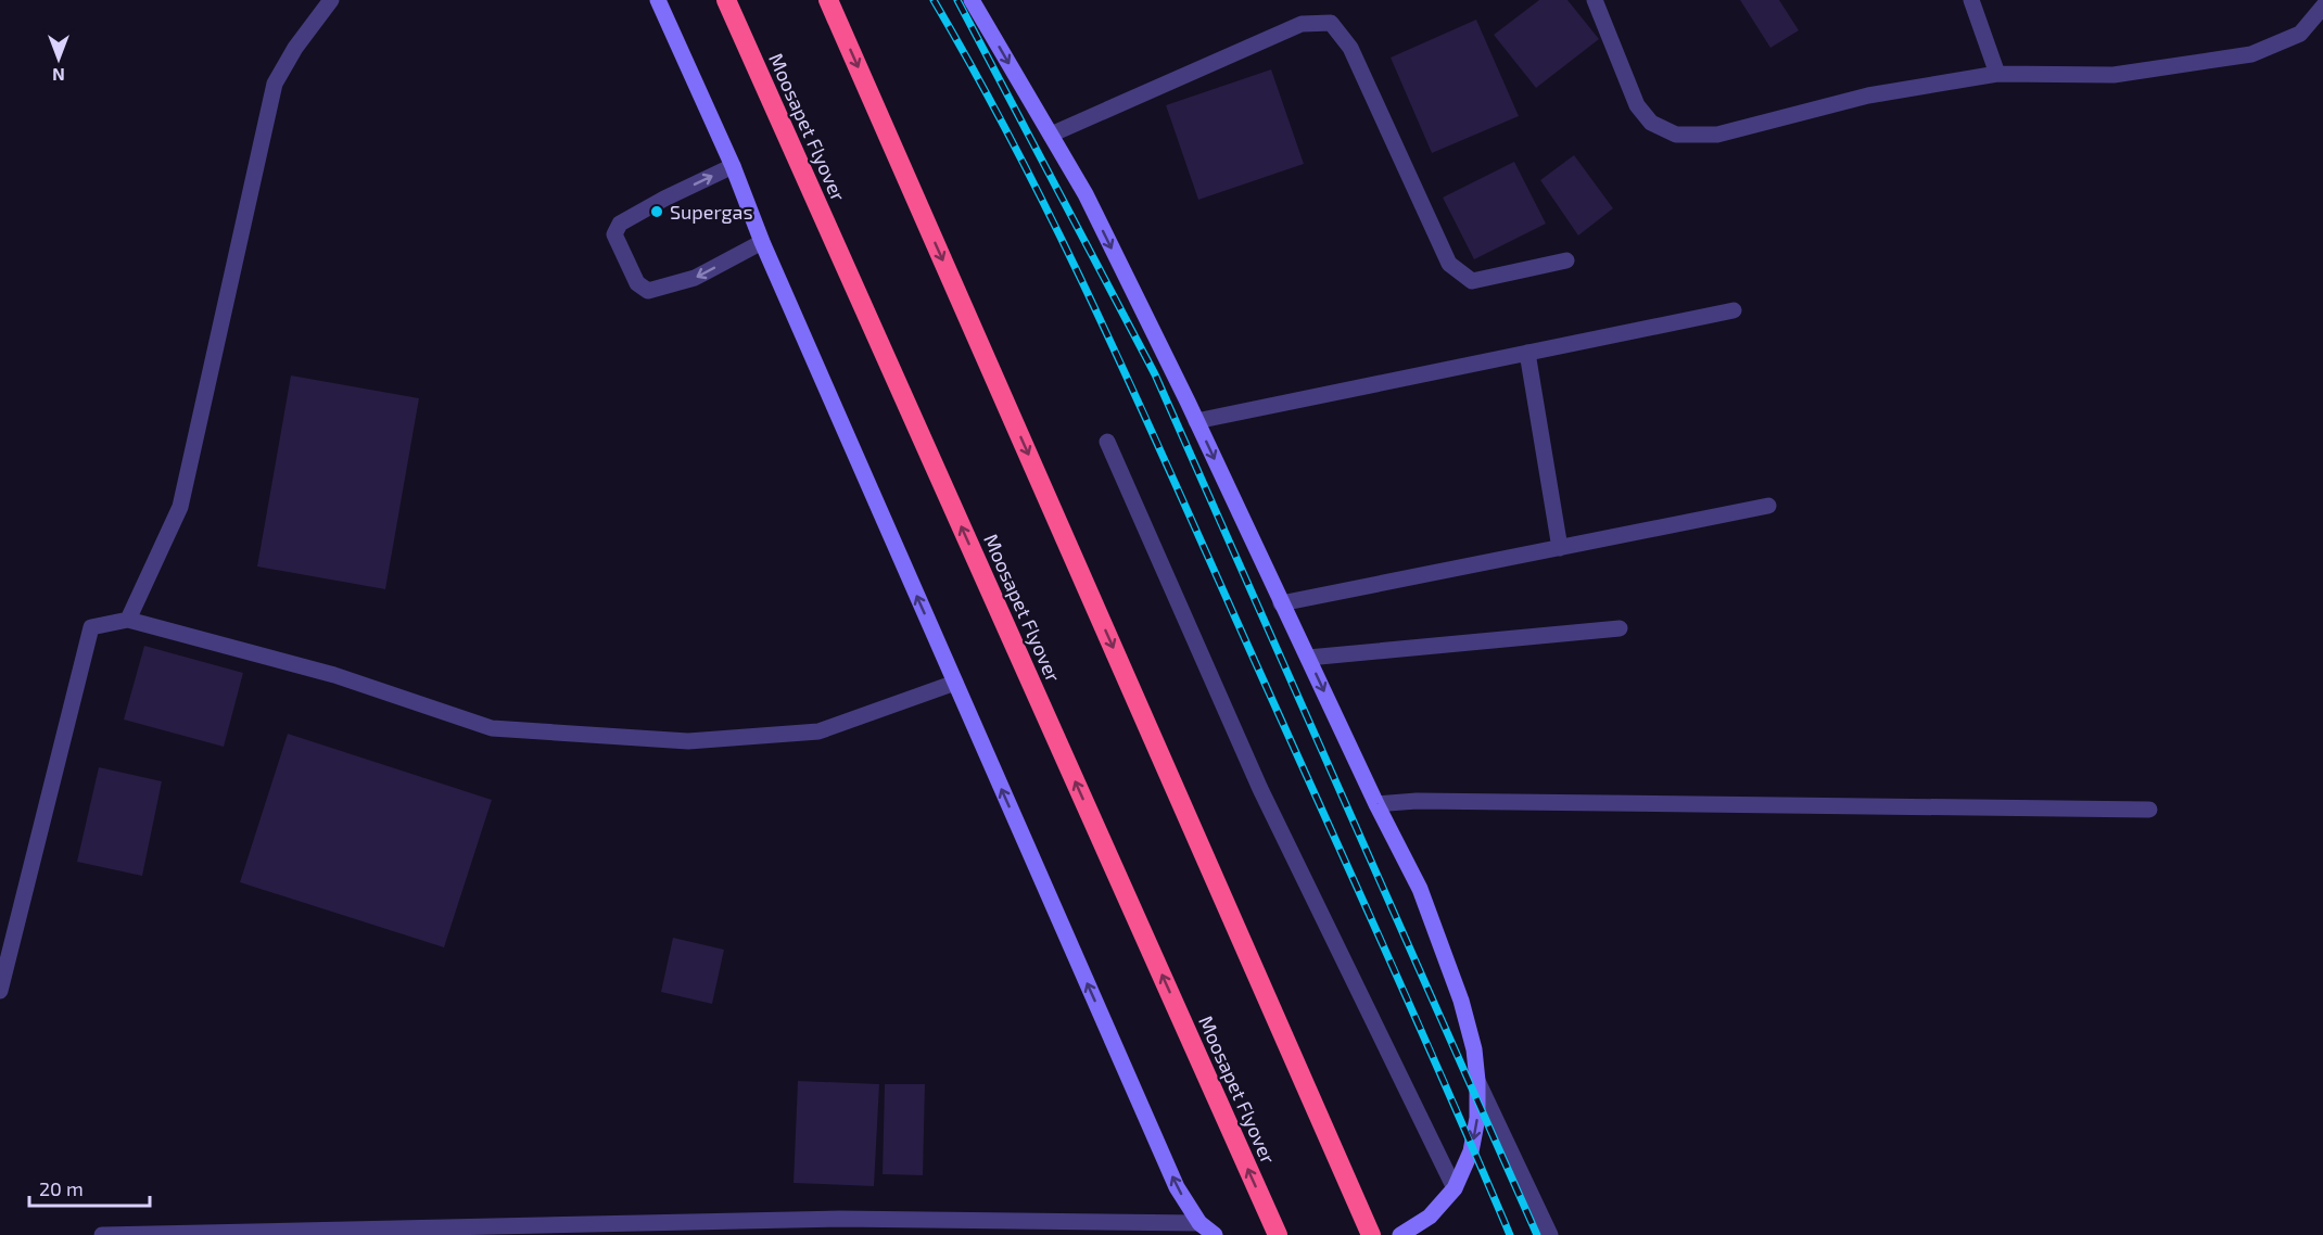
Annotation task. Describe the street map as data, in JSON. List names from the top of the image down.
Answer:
{
  "streets": {
    "highway": ["Moosapet Flyover"]
  },
  "places": ["Supergas"],
  "scale_bar": "20 m",
  "north": "bottom"
}
